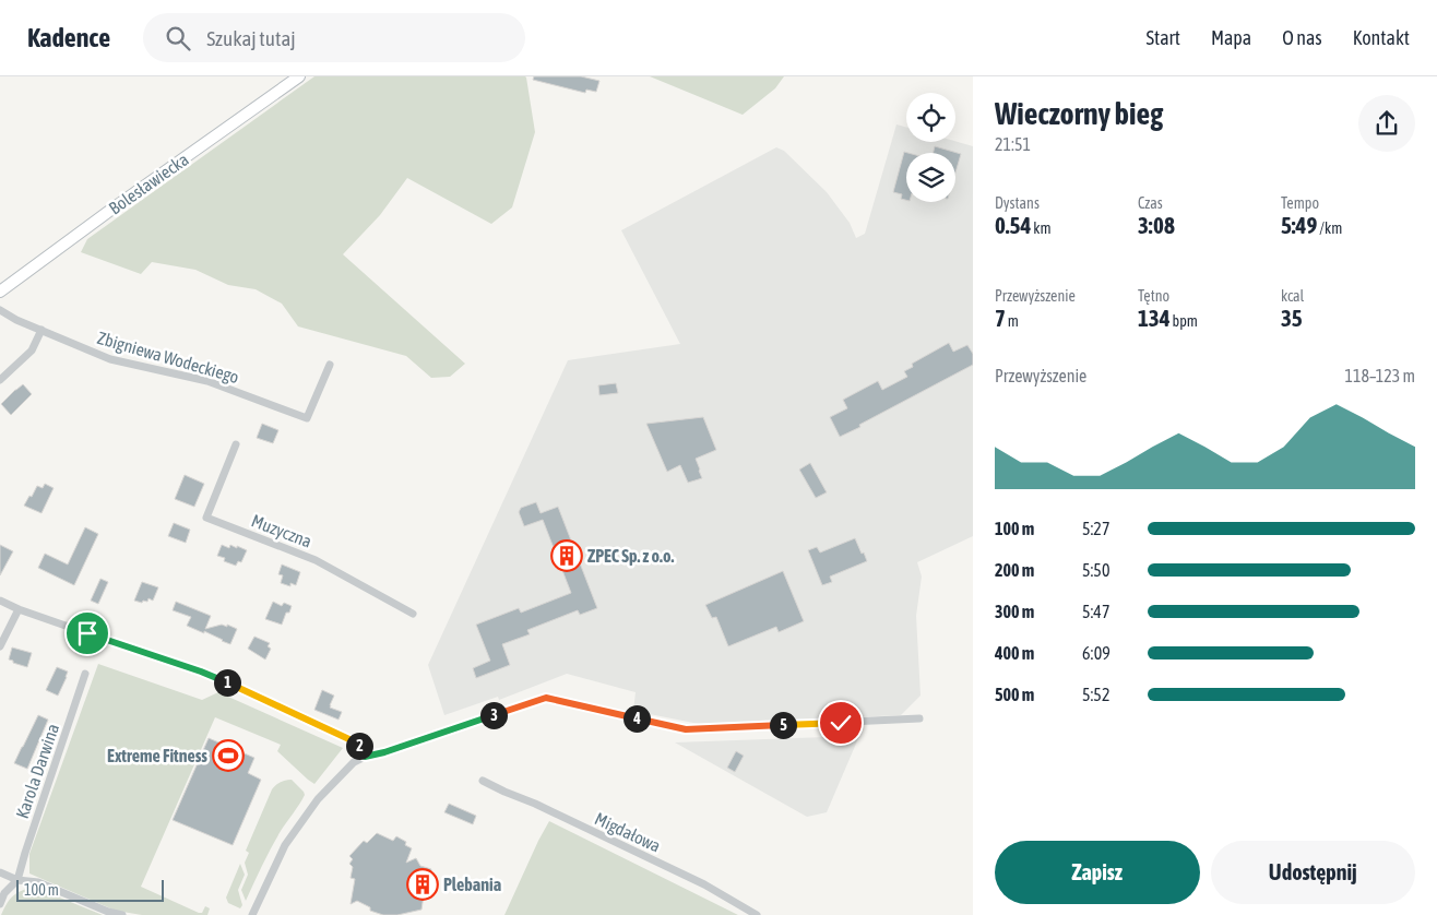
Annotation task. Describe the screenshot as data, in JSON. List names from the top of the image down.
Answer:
{
  "streets": {
    "street": [
      "Bolesławiecka",
      "Zbigniewa Wodeckiego",
      "Muzyczna",
      "Karola Darwina",
      "Migdałowa"
    ]
  },
  "places": {
    "building": ["ZPEC Sp. z o.o.", "Plebania"],
    "sports": ["Extreme Fitness"]
  },
  "scale_bar": "100 m",
  "page": {
    "header": "Kadence",
    "search": "Szukaj tutaj",
    "nav": [
      "Start",
      "Mapa",
      "O nas",
      "Kontakt"
    ],
    "heading": ["Wieczorny bieg", "21:51"],
    "stats": [
      ["Dystans", "0.54 km"],
      ["Czas", "3:08"],
      ["Tempo", "5:49 /km"],
      ["Przewyższenie", "7 m"],
      ["Tętno", "134 bpm"],
      ["kcal", "35"]
    ],
    "chart": ["Przewyższenie", "118–123 m"],
    "list": [
      {
        "name": "100 m",
        "note": "5:27"
      },
      {
        "name": "200 m",
        "note": "5:50"
      },
      {
        "name": "300 m",
        "note": "5:47"
      },
      {
        "name": "400 m",
        "note": "6:09"
      },
      {
        "name": "500 m",
        "note": "5:52"
      }
    ],
    "pins": [
      "1",
      "3",
      "4",
      "5",
      "2"
    ],
    "buttons": ["Zapisz", "Udostępnij"],
    "scale": "100 m"
  }
}
